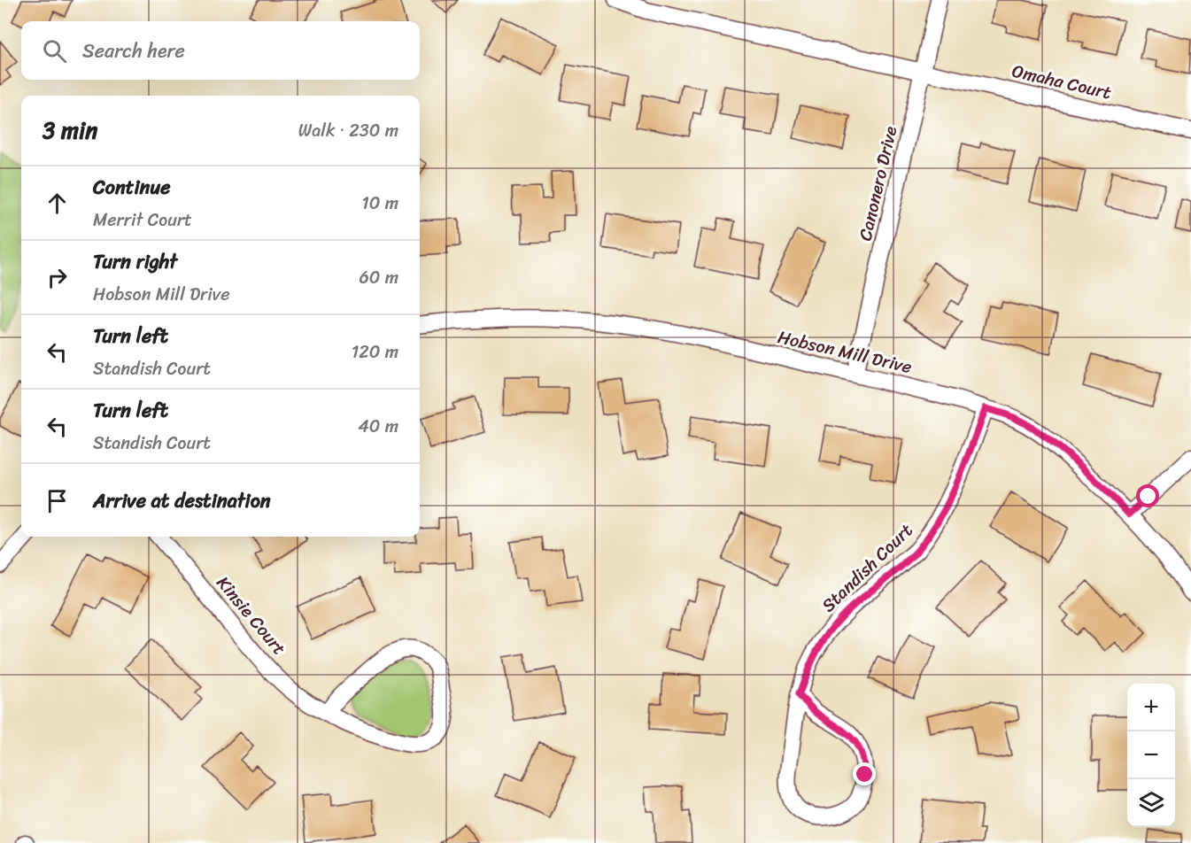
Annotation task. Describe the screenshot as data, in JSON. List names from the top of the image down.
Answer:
{
  "streets": {
    "street": [
      "Omaha Court",
      "Canonero Drive",
      "Hobson Mill Drive",
      "Standish Court",
      "Kinsie Court"
    ]
  },
  "crossings": [
    ["Omaha Court", "Canonero Drive"],
    ["Canonero Drive", "Hobson Mill Drive"],
    ["Hobson Mill Drive", "Standish Court"]
  ],
  "page": {
    "search": "Search here",
    "heading": ["3 min", "Walk · 230 m"],
    "list": [
      ["Continue", "Merrit Court", "10 m"],
      ["Turn right", "Hobson Mill Drive", "60 m"],
      ["Turn left", "Standish Court", "120 m"],
      ["Turn left", "Standish Court", "40 m"],
      "Arrive at destination"
    ],
    "map_buttons": ["+", "−"]
  }
}
